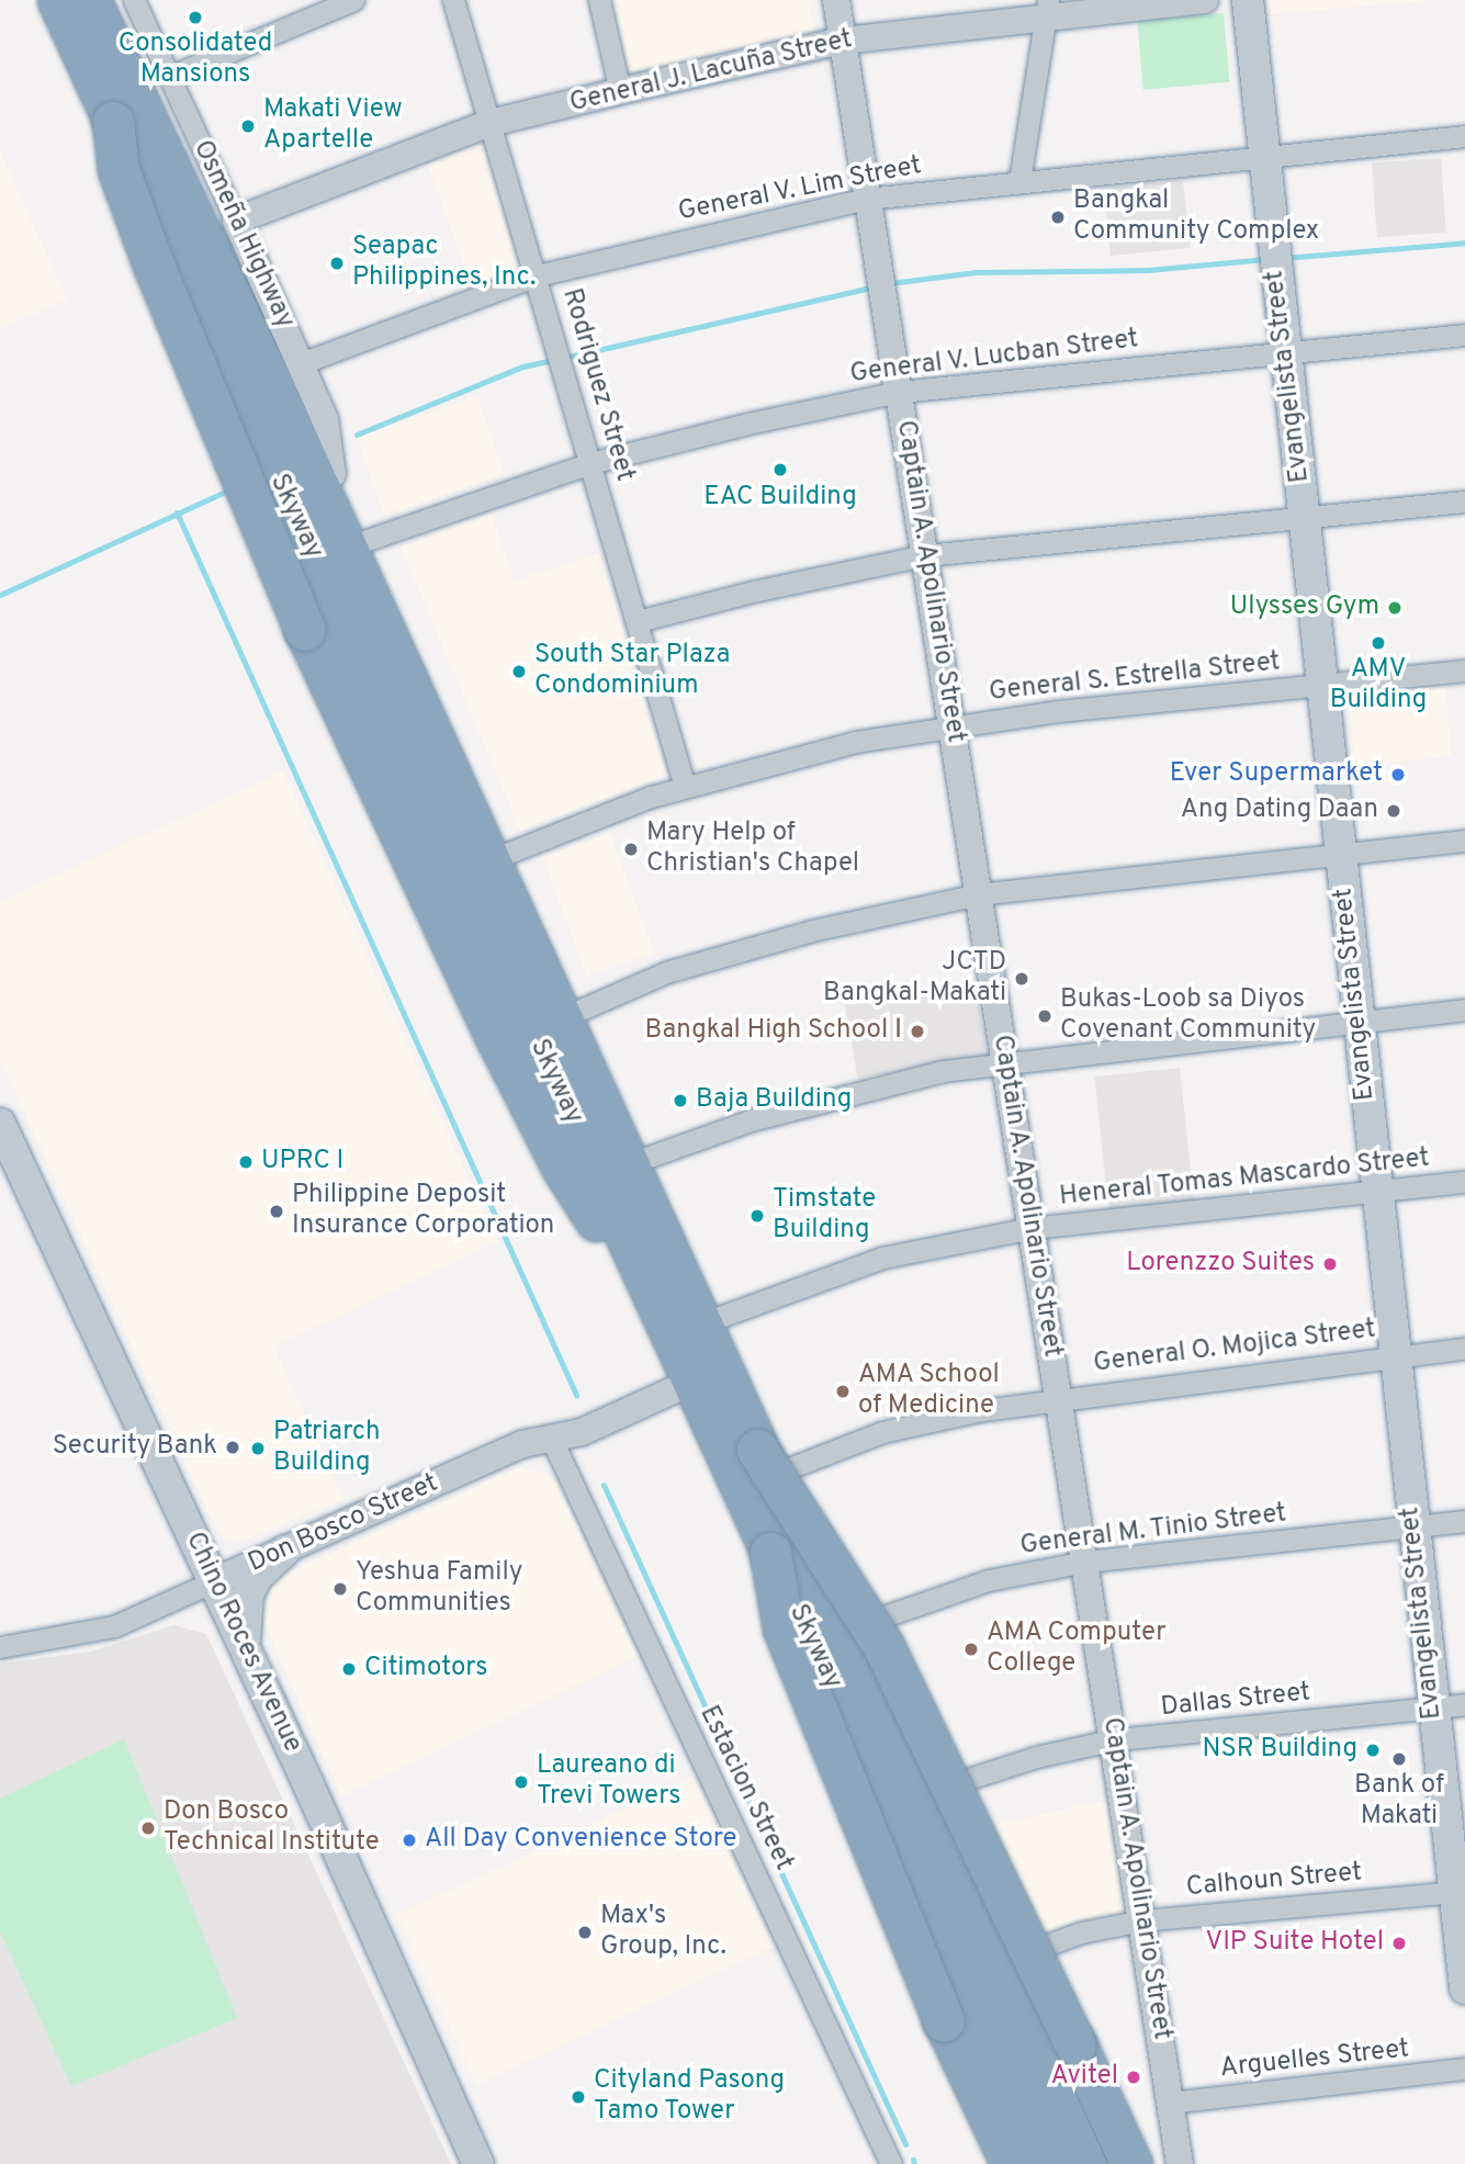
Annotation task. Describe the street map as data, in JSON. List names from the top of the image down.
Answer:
{
  "streets": {
    "highway": ["Skyway"],
    "main road": ["Evangelista Street", "Chino Roces Avenue"],
    "street": [
      "General J. Lacuña Street",
      "General V. Lim Street",
      "Osmeña Highway",
      "General V. Lucban Street",
      "Rodriguez Street",
      "Captain A. Apolinario Street",
      "General S. Estrella Street",
      "Heneral Tomas Mascardo Street",
      "General O. Mojica Street",
      "Don Bosco Street",
      "General M. Tinio Street",
      "Dallas Street",
      "Estacion Street",
      "Calhoun Street",
      "Arguelles Street"
    ]
  },
  "crossings": [
    ["General J. Lacuña Street", "Osmeña Highway"],
    ["General J. Lacuña Street", "Rodriguez Street"],
    ["General J. Lacuña Street", "Captain A. Apolinario Street"],
    ["General V. Lim Street", "Osmeña Highway"],
    ["General V. Lim Street", "Evangelista Street"],
    ["General V. Lim Street", "Rodriguez Street"],
    ["General V. Lim Street", "Captain A. Apolinario Street"],
    ["General V. Lucban Street", "Evangelista Street"],
    ["General V. Lucban Street", "Rodriguez Street"],
    ["General V. Lucban Street", "Captain A. Apolinario Street"],
    ["Evangelista Street", "General S. Estrella Street"],
    ["Evangelista Street", "Heneral Tomas Mascardo Street"],
    ["Evangelista Street", "General O. Mojica Street"],
    ["Evangelista Street", "General M. Tinio Street"],
    ["Evangelista Street", "Dallas Street"],
    ["Evangelista Street", "Calhoun Street"],
    ["Rodriguez Street", "General S. Estrella Street"],
    ["Skyway", "General O. Mojica Street"],
    ["Captain A. Apolinario Street", "General S. Estrella Street"],
    ["Captain A. Apolinario Street", "Heneral Tomas Mascardo Street"],
    ["Captain A. Apolinario Street", "General O. Mojica Street"],
    ["Captain A. Apolinario Street", "General M. Tinio Street"],
    ["Captain A. Apolinario Street", "Dallas Street"],
    ["Captain A. Apolinario Street", "Calhoun Street"],
    ["Captain A. Apolinario Street", "Arguelles Street"],
    ["Don Bosco Street", "Chino Roces Avenue"],
    ["Don Bosco Street", "Estacion Street"]
  ],
  "places": [
    "Consolidated Mansions",
    "Makati View Apartelle",
    "Bangkal Community Complex",
    "Seapac Philippines, Inc.",
    "EAC Building",
    "Ulysses Gym",
    "AMV Building",
    "South Star Plaza Condominium",
    "Ever Supermarket",
    "Ang Dating Daan",
    "Mary Help of Christian's Chapel",
    "JCTD Bangkal-Makati",
    "Bukas-Loob sa Diyos Covenant Community",
    "Bangkal High School Ⅰ",
    "Baja Building",
    "UPRC I",
    "Philippine Deposit Insurance Corporation",
    "Timstate Building",
    "Lorenzzo Suites",
    "AMA School of Medicine",
    "Security Bank",
    "Patriarch Building",
    "Yeshua Family Communities",
    "AMA Computer College",
    "Citimotors",
    "NSR Building",
    "Bank of Makati",
    "Laureano di Trevi Towers",
    "Don Bosco Technical Institute",
    "All Day Convenience Store",
    "Max's Group, Inc.",
    "VIP Suite Hotel",
    "Avitel",
    "Cityland Pasong Tamo Tower"
  ]
}
